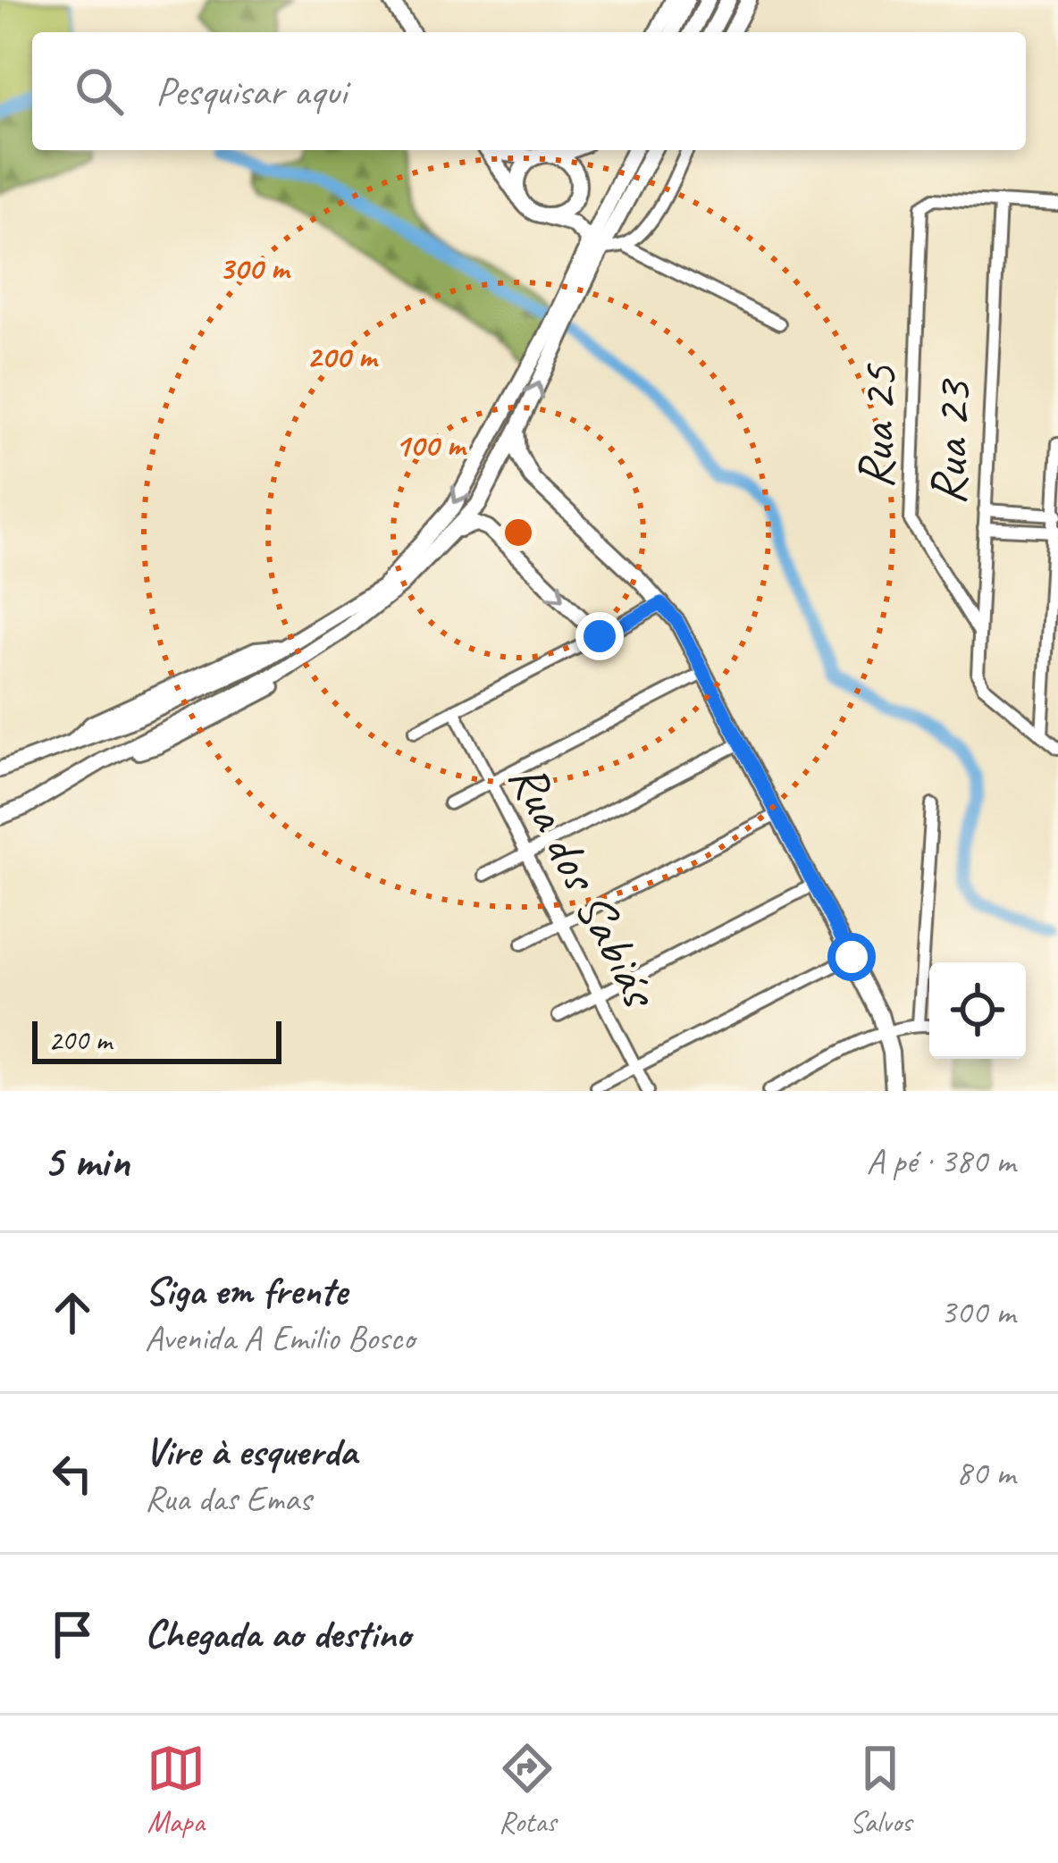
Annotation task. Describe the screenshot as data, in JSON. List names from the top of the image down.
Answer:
{
  "streets": {
    "street": ["Rua 25", "Rua 23", "Rua dos Sabiás"]
  },
  "crossings": [
    ["Rua 25", "Rua 23"]
  ],
  "scale_bar": "200 m",
  "page": {
    "search": "Pesquisar aqui",
    "scale": "200 m",
    "heading": ["5 min", "A pé · 380 m"],
    "list": [
      ["Siga em frente", "Avenida A Emilio Bosco", "300 m"],
      ["Vire à esquerda", "Rua das Emas", "80 m"],
      "Chegada ao destino"
    ],
    "nav": ["Mapa", "Rotas", "Salvos"]
  },
  "rings": ["300 m", "200 m", "100 m"]
}
